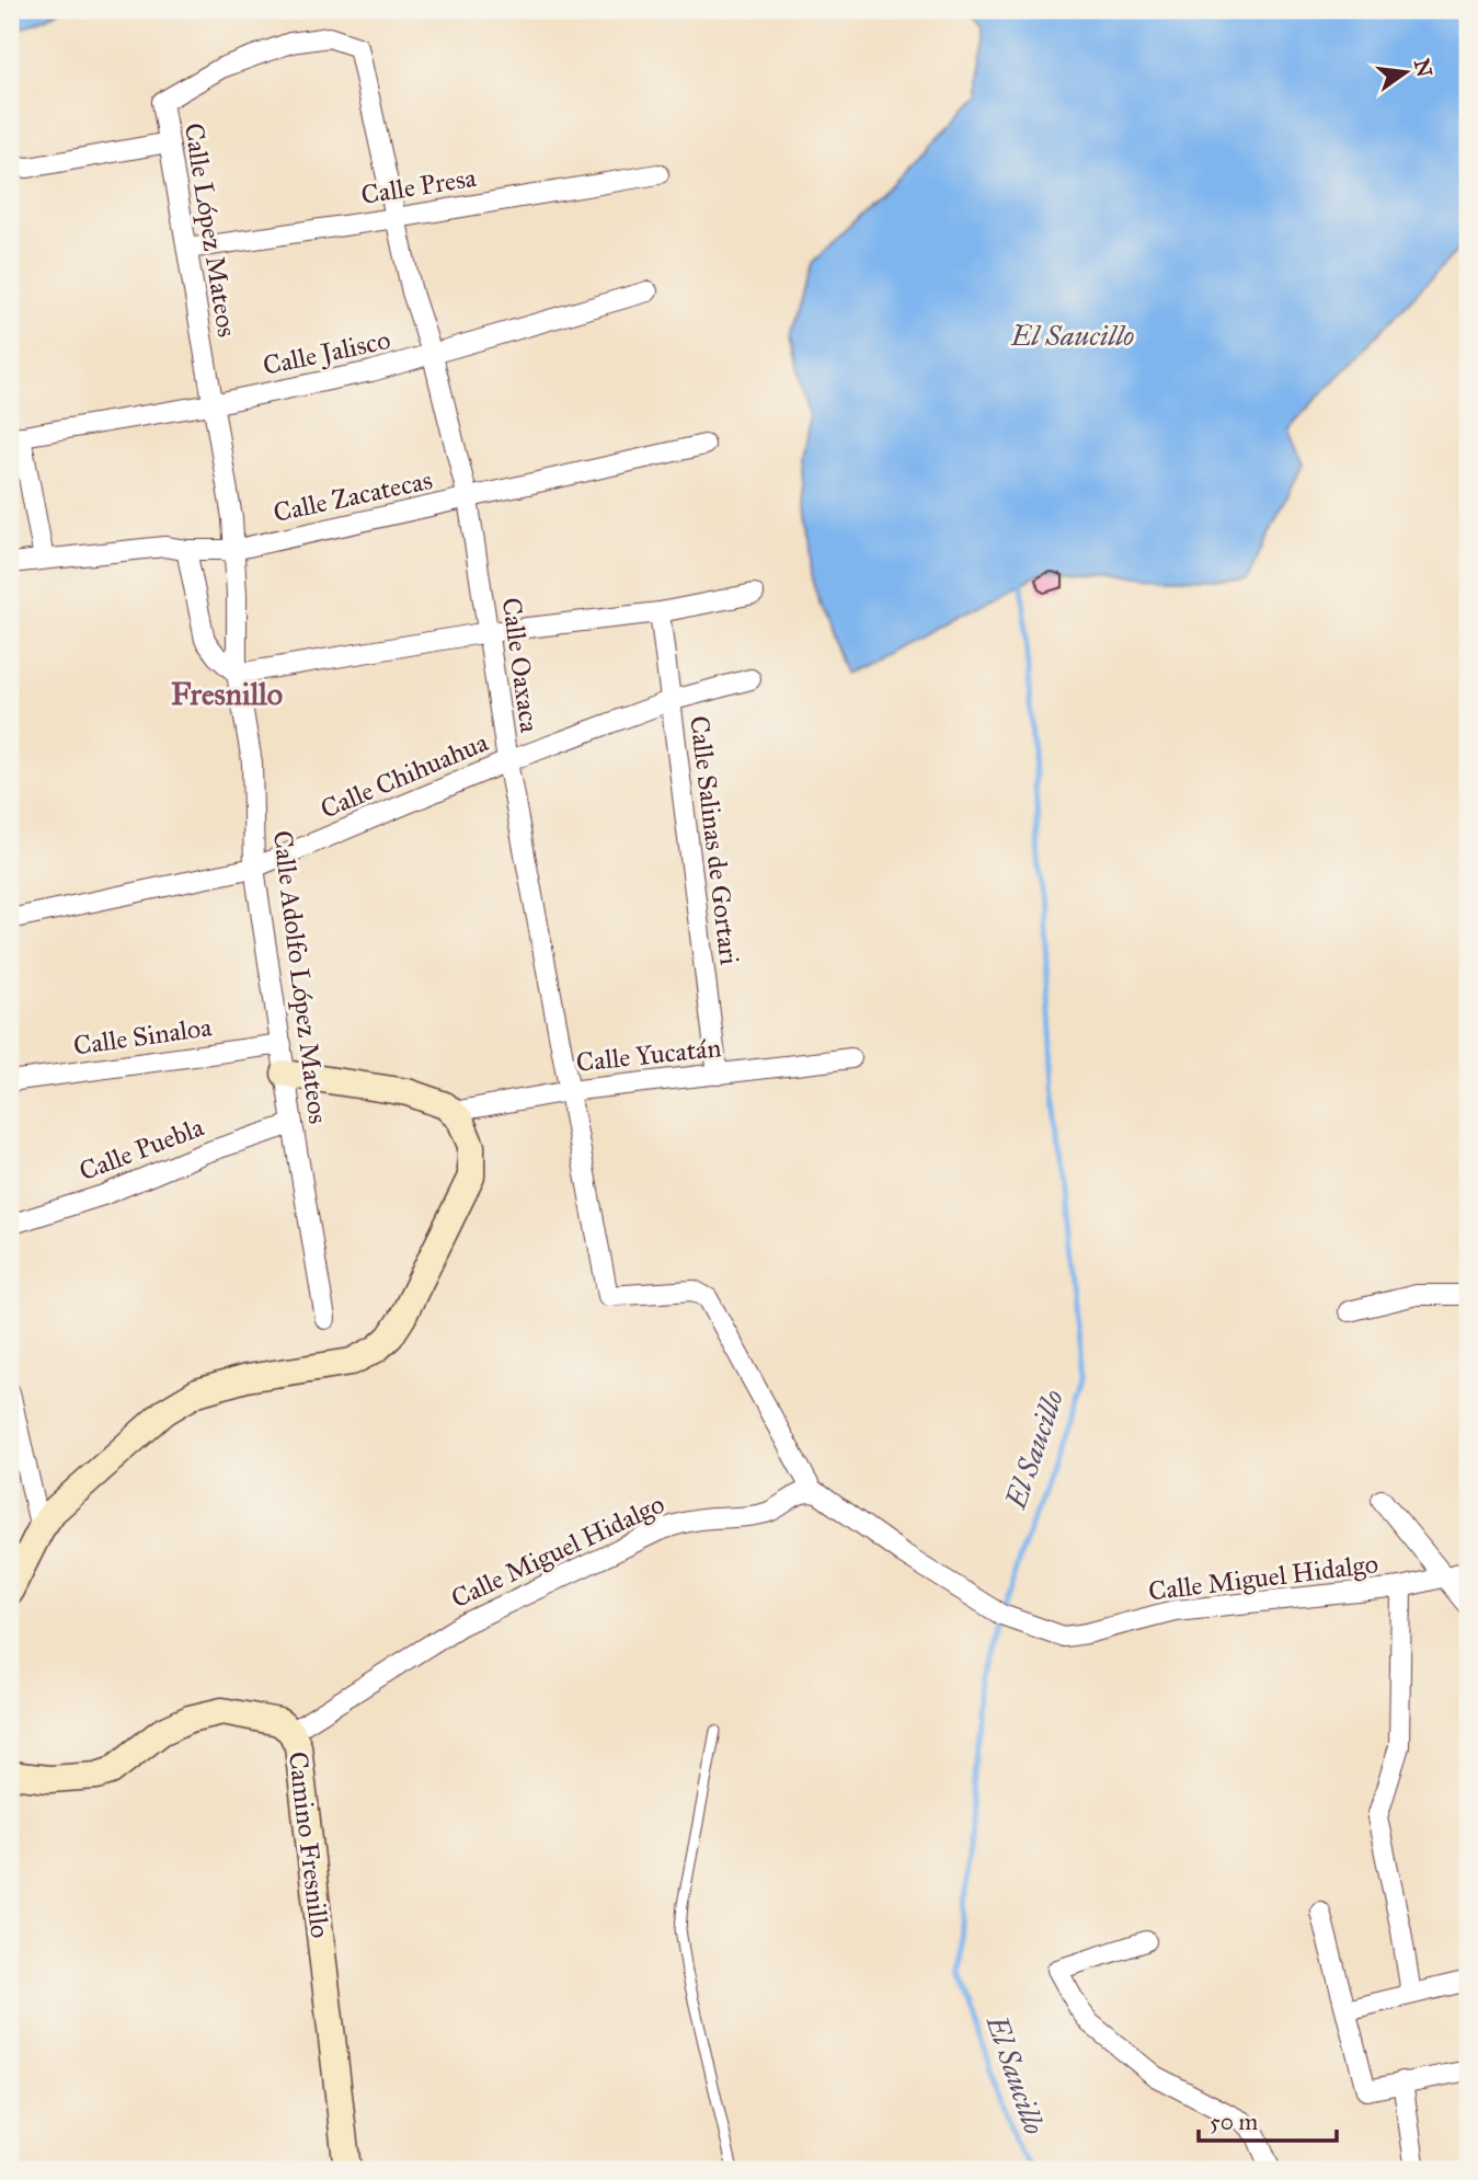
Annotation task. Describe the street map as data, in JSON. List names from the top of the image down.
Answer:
{
  "streets": {
    "street": [
      "Calle Presa",
      "Calle López Mateos",
      "Calle Jalisco",
      "Calle Zacatecas",
      "Calle Oaxaca",
      "Calle Chihuahua",
      "Calle Salinas de Gortari",
      "Calle Adolfo López Mateos",
      "Calle Sinaloa",
      "Calle Yucatán",
      "Calle Puebla",
      "Calle Miguel Hidalgo",
      "Camino Fresnillo"
    ]
  },
  "crossings": [
    ["Calle Presa", "Calle López Mateos"],
    ["Calle Presa", "Calle Oaxaca"],
    ["Calle López Mateos", "Calle Jalisco"],
    ["Calle López Mateos", "Calle Zacatecas"],
    ["Calle López Mateos", "Calle Oaxaca"],
    ["Calle López Mateos", "Calle Adolfo López Mateos"],
    ["Calle Jalisco", "Calle Oaxaca"],
    ["Calle Zacatecas", "Calle Oaxaca"],
    ["Calle Zacatecas", "Calle Adolfo López Mateos"],
    ["Calle Oaxaca", "Calle Chihuahua"],
    ["Calle Oaxaca", "Calle Yucatán"],
    ["Calle Oaxaca", "Calle Miguel Hidalgo"],
    ["Calle Chihuahua", "Calle Salinas de Gortari"],
    ["Calle Chihuahua", "Calle Adolfo López Mateos"],
    ["Calle Salinas de Gortari", "Calle Yucatán"],
    ["Calle Adolfo López Mateos", "Calle Sinaloa"],
    ["Calle Adolfo López Mateos", "Calle Puebla"],
    ["Calle Miguel Hidalgo", "Camino Fresnillo"]
  ],
  "districts": ["Fresnillo"],
  "water": ["El Saucillo"],
  "scale_bar": "50 m",
  "north": "right"
}
